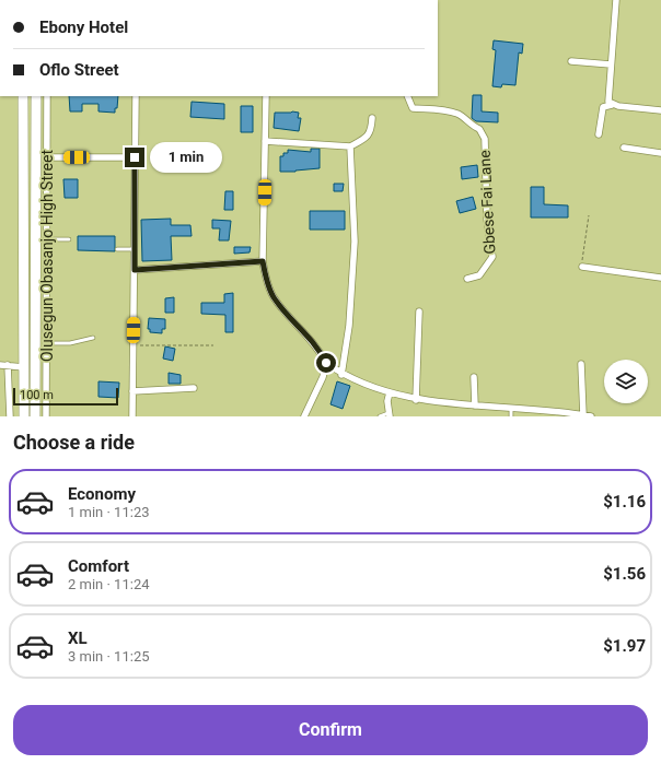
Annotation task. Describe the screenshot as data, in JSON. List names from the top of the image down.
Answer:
{
  "streets": {
    "main road": ["Olusegun Obasanjo High Street"],
    "street": ["Gbese Fai Lane"]
  },
  "scale_bar": "100 m",
  "page": {
    "banner": ["Ebony Hotel", "Oflo Street"],
    "bubble": "1 min",
    "scale": "100 m",
    "heading": "Choose a ride",
    "list": [
      {
        "name": "Economy",
        "note": "1 min · 11:23",
        "value": "$1.16"
      },
      {
        "name": "Comfort",
        "note": "2 min · 11:24",
        "value": "$1.56"
      },
      {
        "name": "XL",
        "note": "3 min · 11:25",
        "value": "$1.97"
      }
    ],
    "buttons": "Confirm"
  }
}
